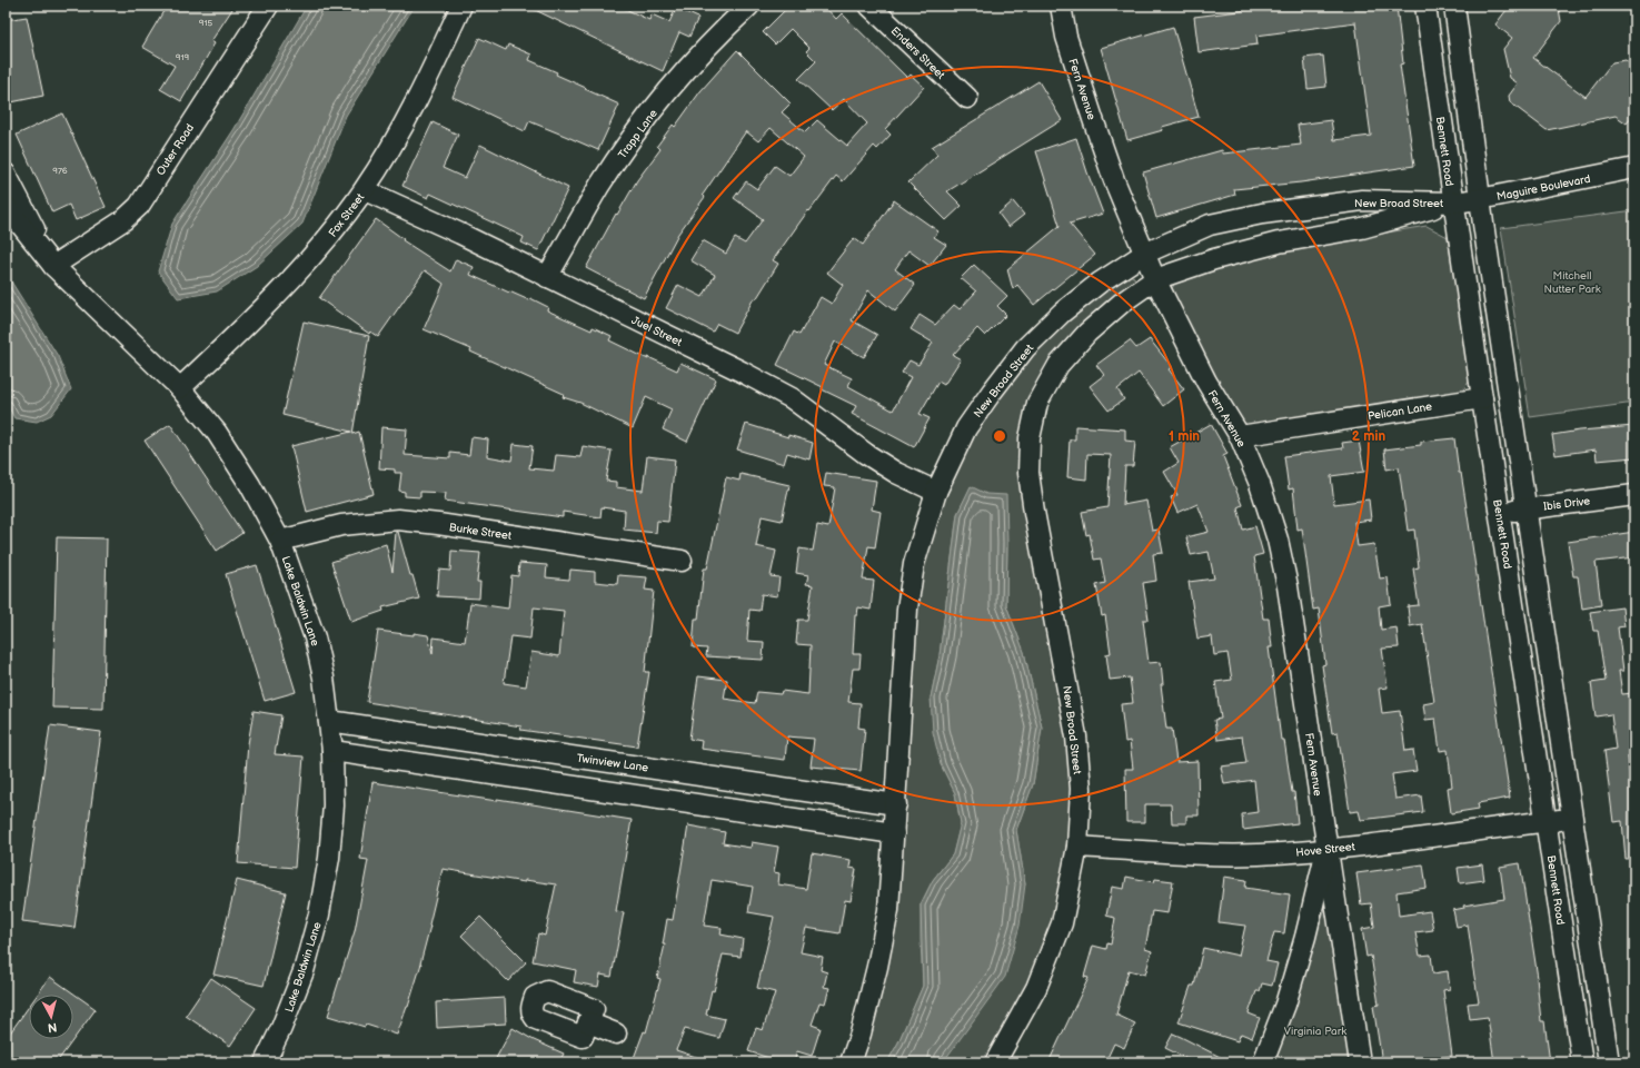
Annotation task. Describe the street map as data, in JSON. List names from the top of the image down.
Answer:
{
  "streets": {
    "street": [
      "Enders Street",
      "Fern Avenue",
      "Trapp Lane",
      "Outer Road",
      "Bennett Road",
      "Maguire Boulevard",
      "New Broad Street",
      "Fox Street",
      "Juel Street",
      "Pelican Lane",
      "Ibis Drive",
      "Burke Street",
      "Lake Baldwin Lane",
      "Twinview Lane",
      "Hove Street"
    ]
  },
  "crossings": [
    ["Fern Avenue", "New Broad Street"],
    ["Fern Avenue", "Pelican Lane"],
    ["Fern Avenue", "Hove Street"],
    ["Trapp Lane", "Juel Street"],
    ["Outer Road", "Lake Baldwin Lane"],
    ["Bennett Road", "Maguire Boulevard"],
    ["Bennett Road", "New Broad Street"],
    ["Bennett Road", "Pelican Lane"],
    ["Bennett Road", "Ibis Drive"],
    ["Bennett Road", "Hove Street"],
    ["Maguire Boulevard", "New Broad Street"],
    ["New Broad Street", "Juel Street"],
    ["New Broad Street", "Twinview Lane"],
    ["New Broad Street", "Hove Street"],
    ["Fox Street", "Juel Street"],
    ["Fox Street", "Lake Baldwin Lane"],
    ["Burke Street", "Lake Baldwin Lane"],
    ["Lake Baldwin Lane", "Twinview Lane"]
  ],
  "parks": ["Mitchell Nutter Park", "Virginia Park"],
  "house_numbers": ["915", "919", "976"],
  "north": "bottom",
  "rings": ["1 min", "2 min"]
}
